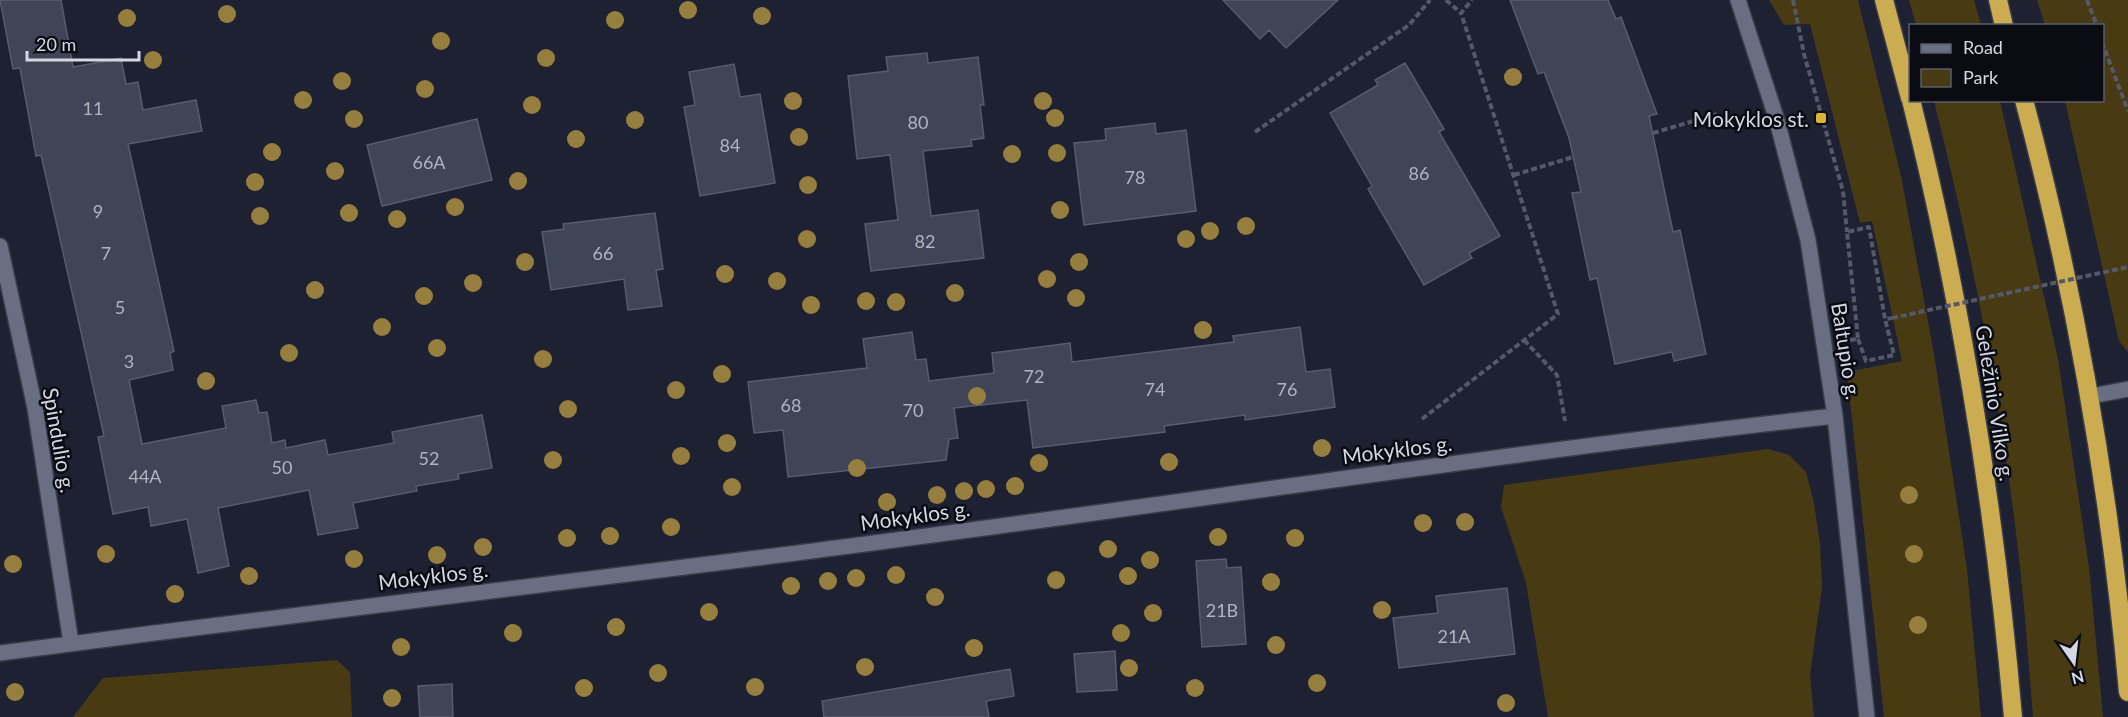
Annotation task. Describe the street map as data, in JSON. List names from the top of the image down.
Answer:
{
  "streets": {
    "highway": ["Geležinio Vilko g."],
    "street": ["Baltupio g.", "Spindulio g.", "Mokyklos g."]
  },
  "crossings": [
    ["Baltupio g.", "Mokyklos g."],
    ["Spindulio g.", "Mokyklos g."]
  ],
  "places": {
    "transit": ["Mokyklos st."]
  },
  "house_numbers": [
    "11",
    "80",
    "84",
    "66A",
    "86",
    "78",
    "9",
    "82",
    "7",
    "66",
    "5",
    "3",
    "72",
    "74",
    "76",
    "68",
    "70",
    "52",
    "50",
    "44A",
    "21B",
    "21A"
  ],
  "legend": ["Road", "Park"],
  "scale_bar": "20 m",
  "north": "bottom"
}
